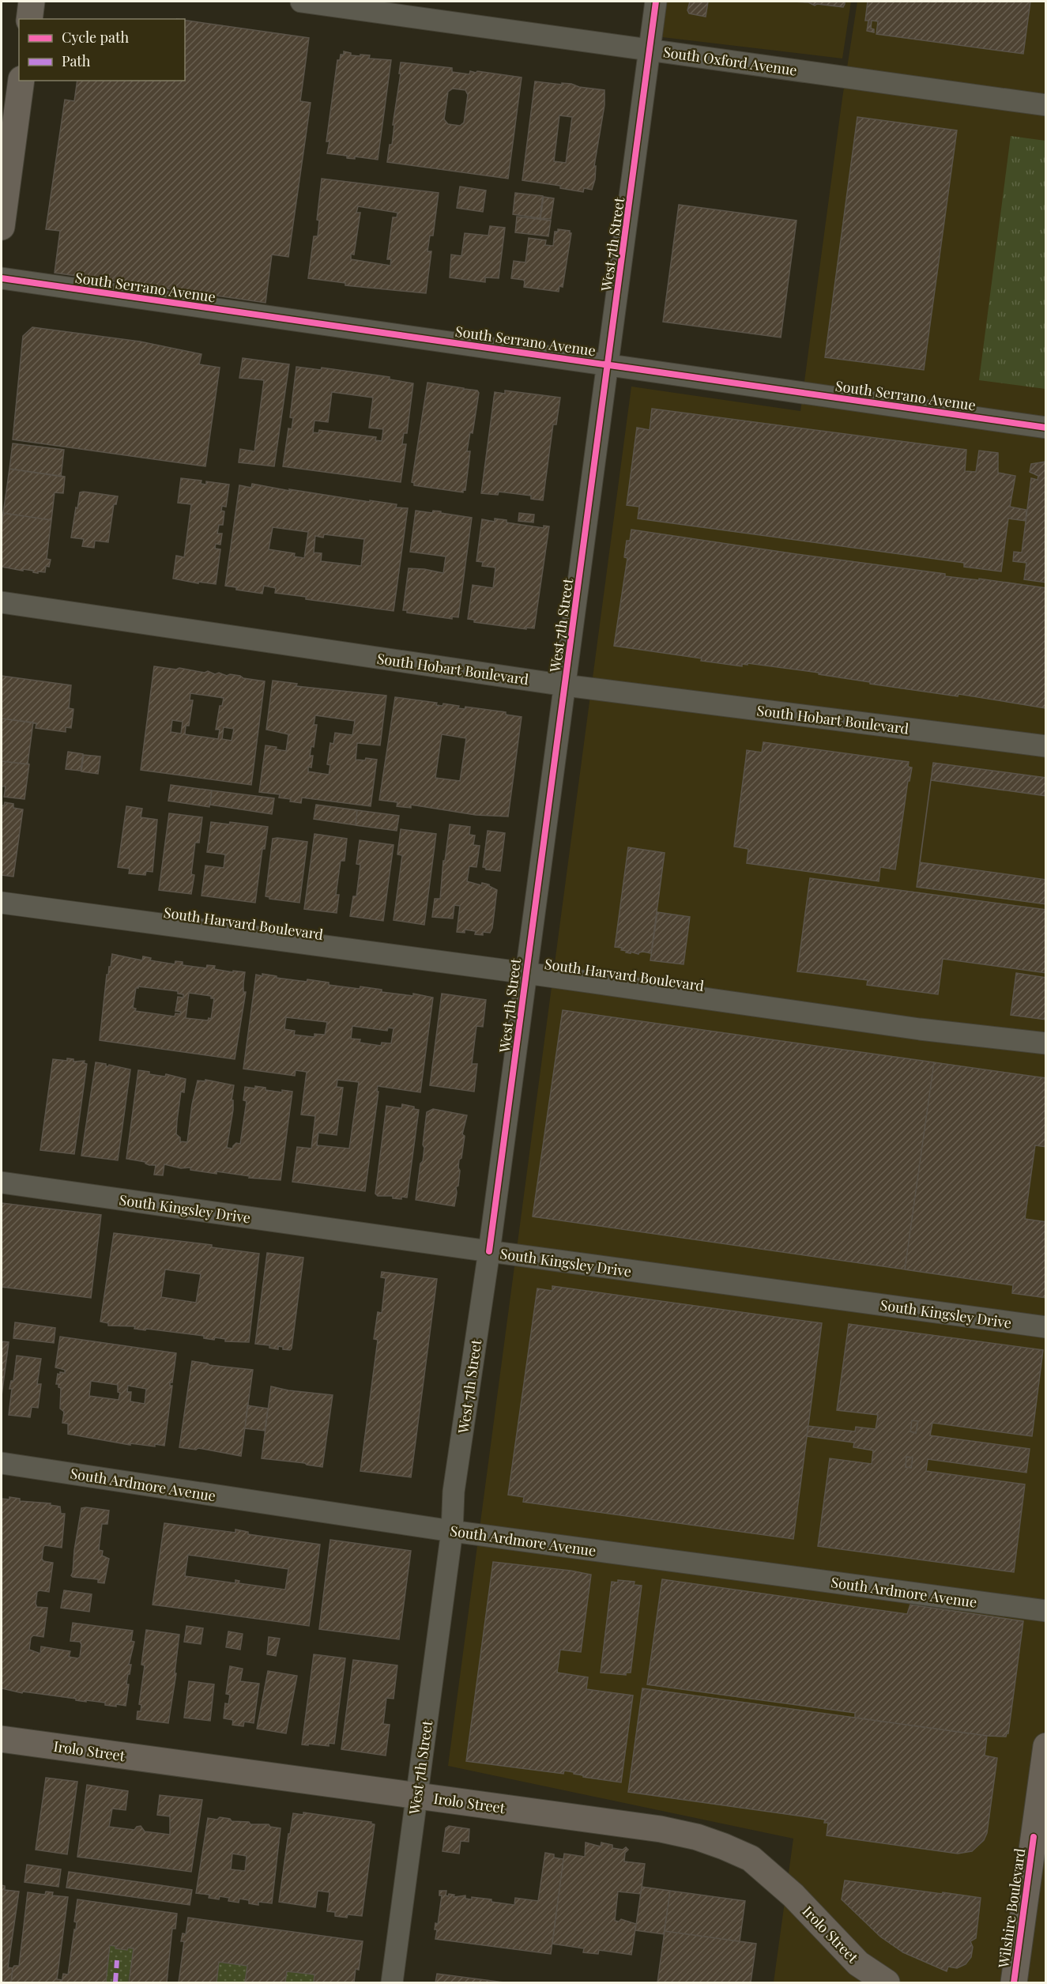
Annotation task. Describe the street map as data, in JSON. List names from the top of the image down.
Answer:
{
  "streets": {
    "main road": ["Irolo Street", "Wilshire Boulevard"],
    "street": [
      "South Oxford Avenue",
      "West 7th Street",
      "South Serrano Avenue",
      "South Hobart Boulevard",
      "South Harvard Boulevard",
      "South Kingsley Drive",
      "South Ardmore Avenue"
    ]
  },
  "crossings": [
    ["South Oxford Avenue", "West 7th Street"],
    ["West 7th Street", "South Serrano Avenue"],
    ["West 7th Street", "South Hobart Boulevard"],
    ["West 7th Street", "South Harvard Boulevard"],
    ["West 7th Street", "South Kingsley Drive"],
    ["West 7th Street", "South Ardmore Avenue"],
    ["West 7th Street", "Irolo Street"]
  ],
  "legend": ["Cycle path", "Path"]
}
